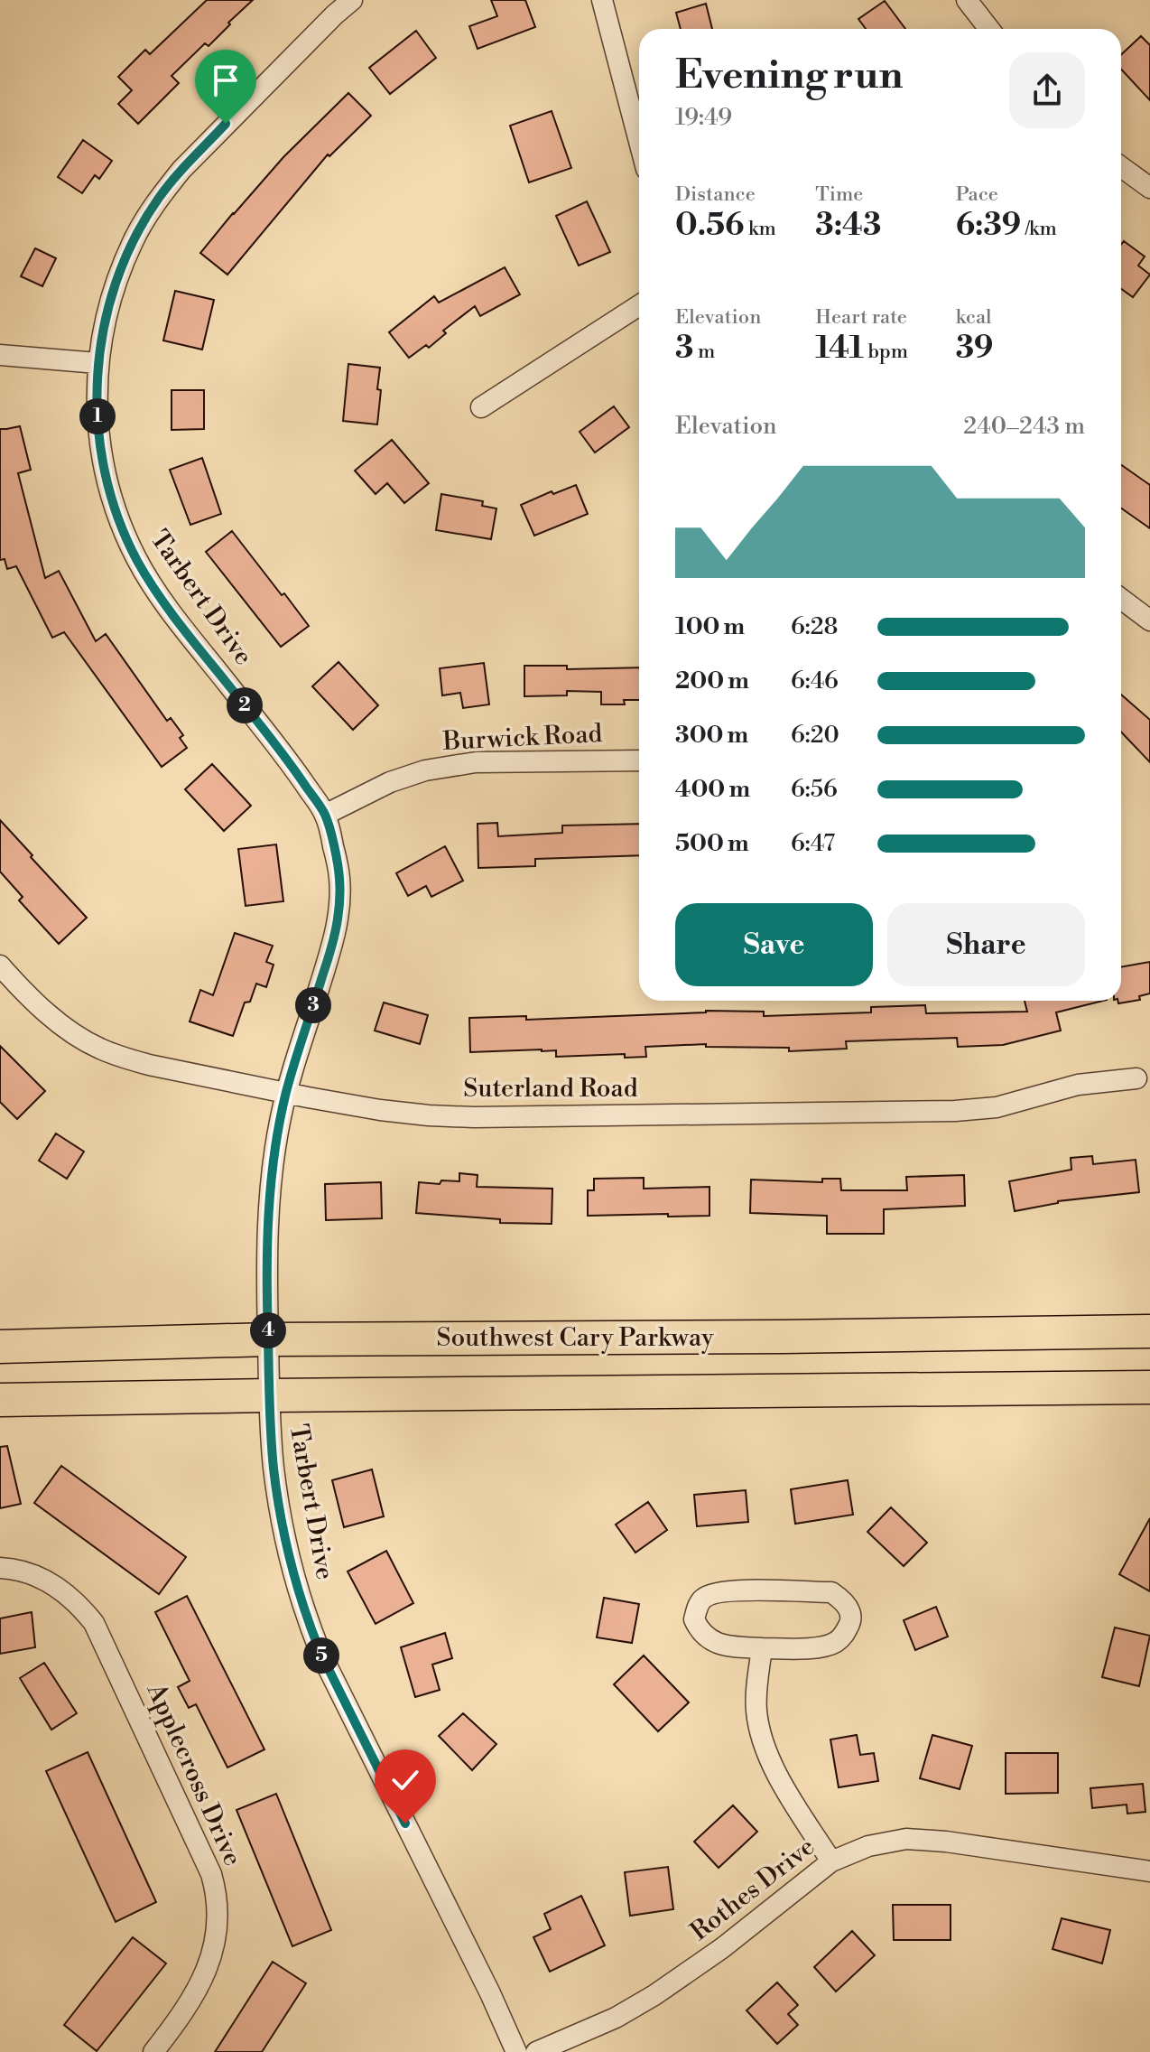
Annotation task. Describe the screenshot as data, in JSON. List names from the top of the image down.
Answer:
{
  "streets": {
    "main road": ["Southwest Cary Parkway"],
    "street": [
      "Tarbert Drive",
      "Burwick Road",
      "Suterland Road",
      "Applecross Drive",
      "Rothes Drive"
    ]
  },
  "crossings": [
    ["Tarbert Drive", "Burwick Road"],
    ["Tarbert Drive", "Suterland Road"],
    ["Tarbert Drive", "Southwest Cary Parkway"]
  ],
  "page": {
    "heading": ["Evening run", "19:49"],
    "stats": [
      ["Distance", "0.56 km"],
      ["Time", "3:43"],
      ["Pace", "6:39 /km"],
      ["Elevation", "3 m"],
      ["Heart rate", "141 bpm"],
      ["kcal", "39"]
    ],
    "chart": ["Elevation", "240–243 m"],
    "pins": [
      "1",
      "2",
      "3",
      "4",
      "5"
    ],
    "list": [
      {
        "name": "100 m",
        "note": "6:28"
      },
      {
        "name": "200 m",
        "note": "6:46"
      },
      {
        "name": "300 m",
        "note": "6:20"
      },
      {
        "name": "400 m",
        "note": "6:56"
      },
      {
        "name": "500 m",
        "note": "6:47"
      }
    ],
    "buttons": ["Save", "Share"]
  }
}
